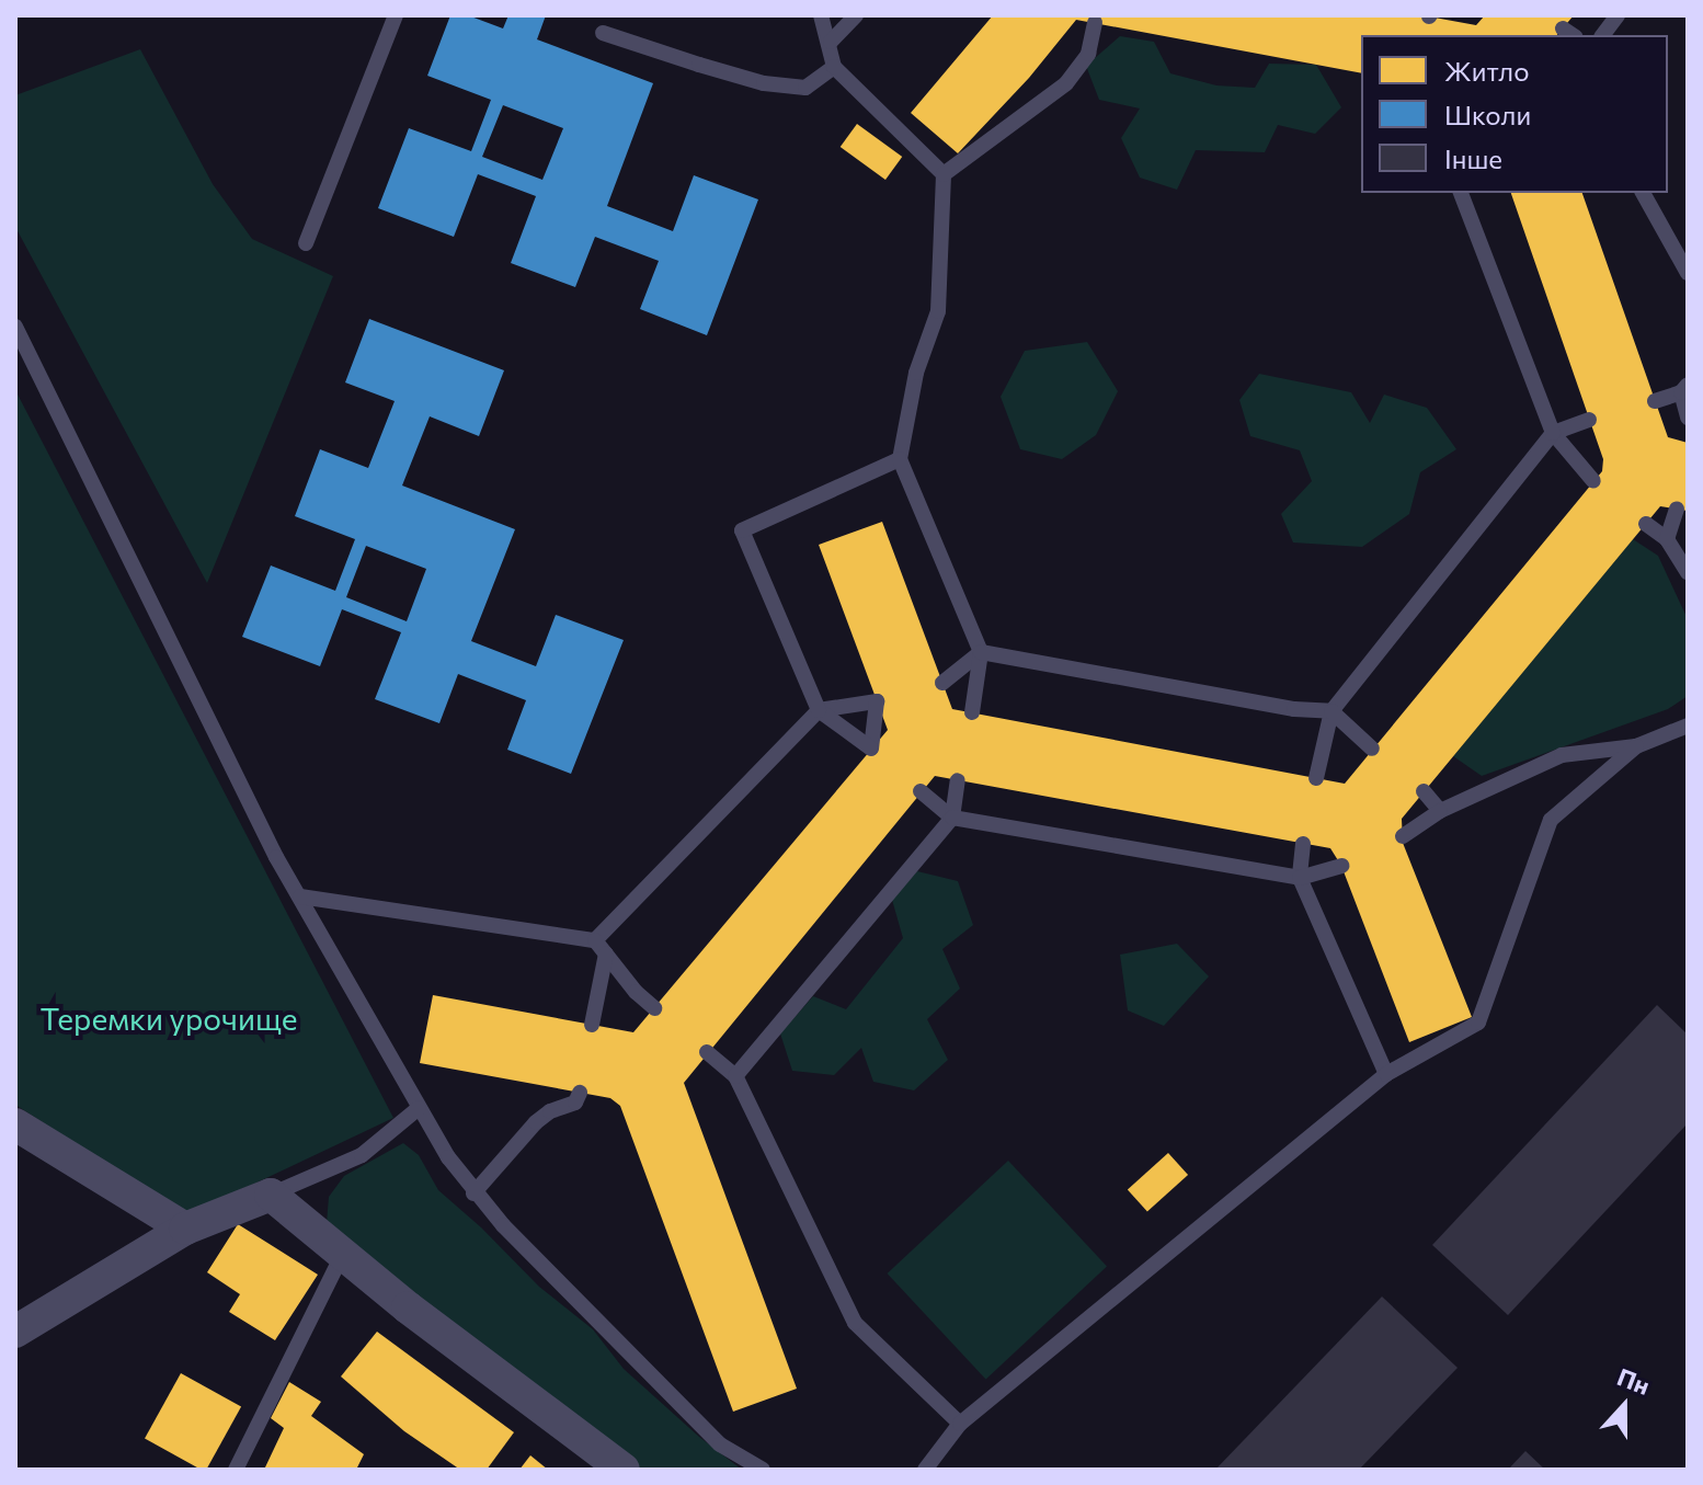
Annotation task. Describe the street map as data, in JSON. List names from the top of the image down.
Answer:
{
  "parks": ["Теремки урочище"],
  "legend": ["Житло", "Школи", "Інше"],
  "north": "top"
}
